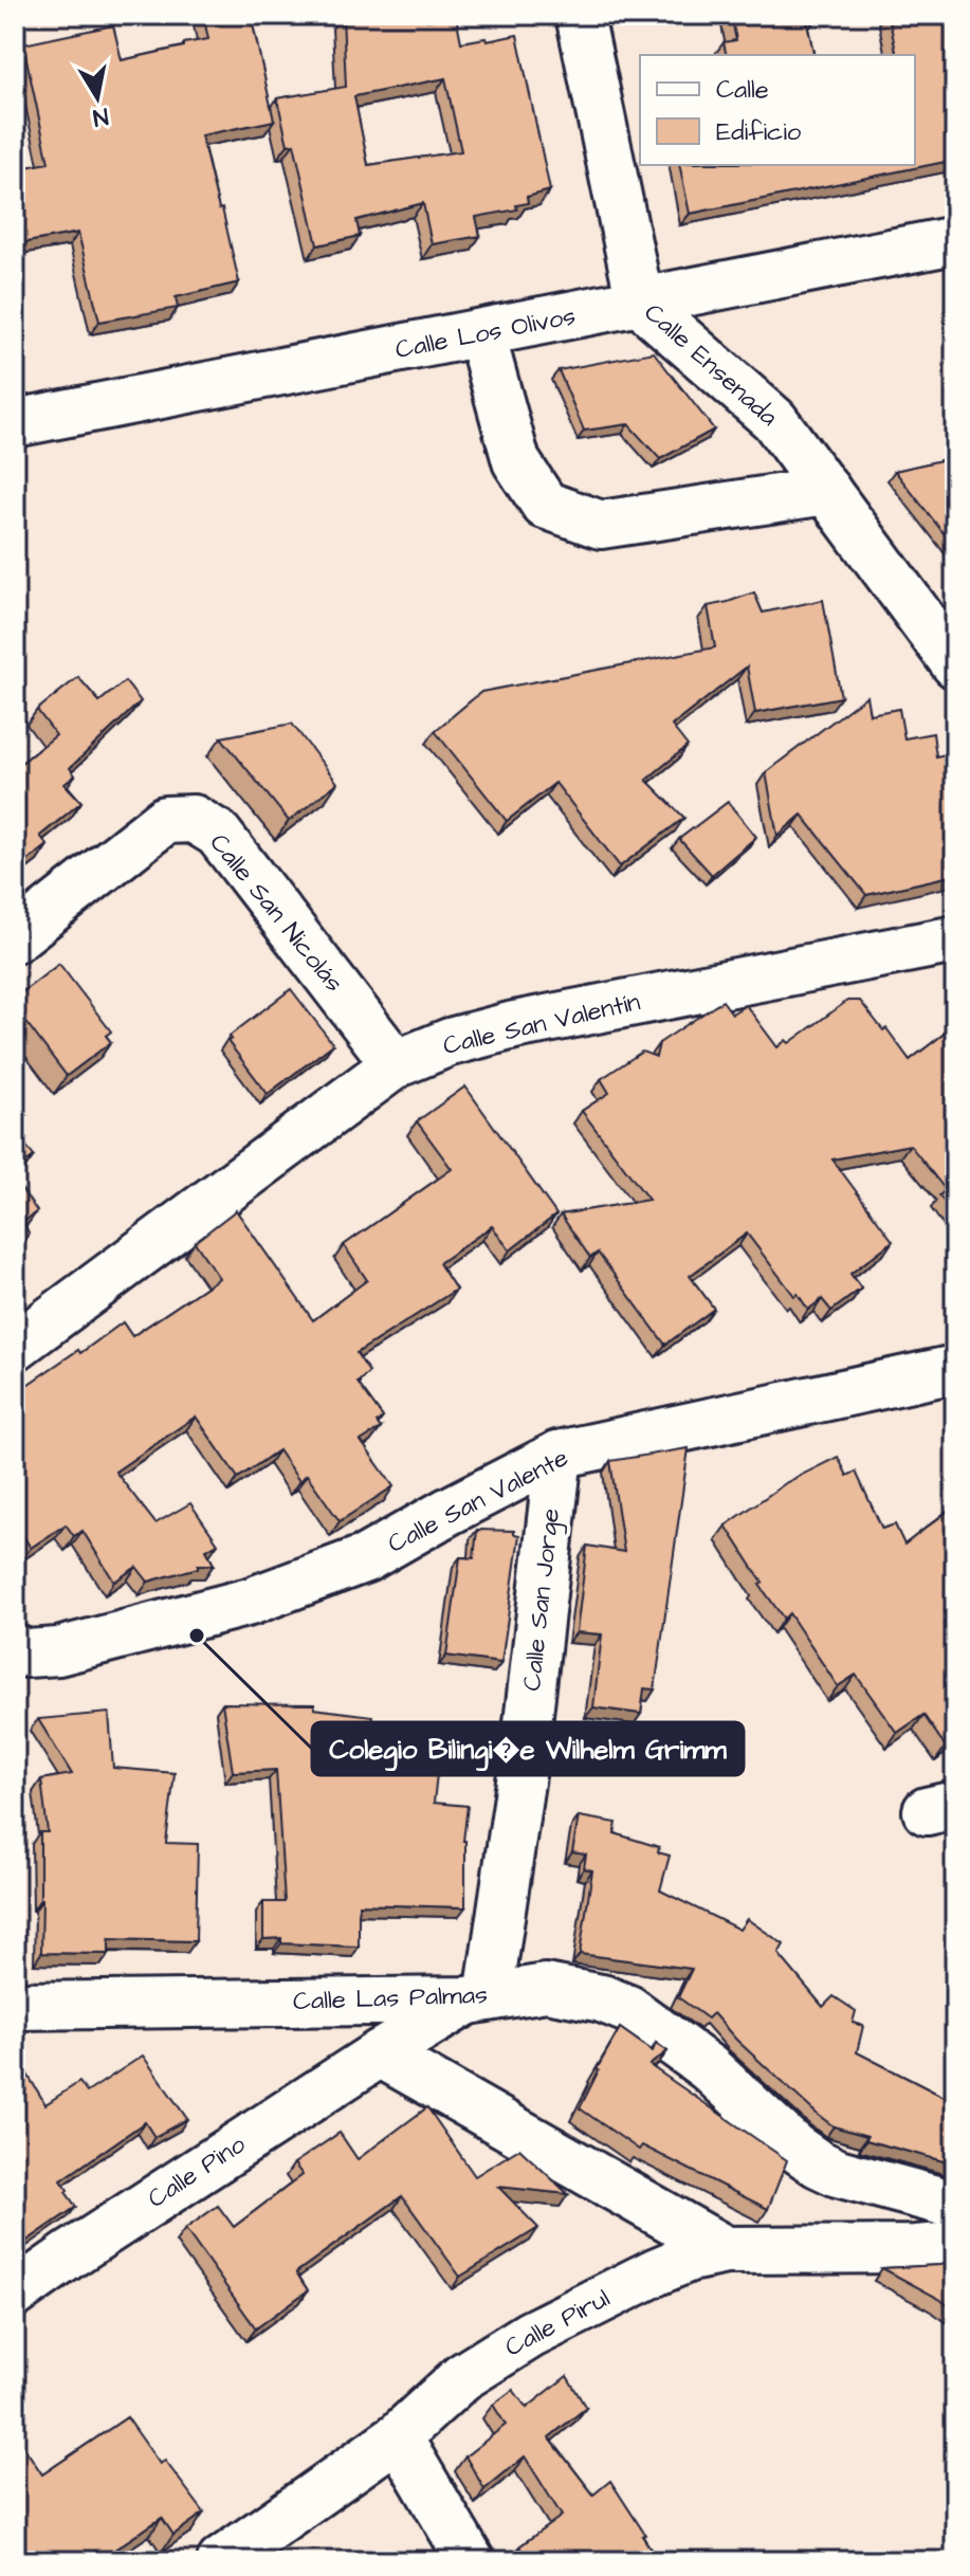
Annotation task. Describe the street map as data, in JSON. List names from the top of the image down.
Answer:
{
  "streets": {
    "street": [
      "Calle Los Olivos",
      "Calle Ensenada",
      "Calle San Nicolás",
      "Calle San Valentín",
      "Calle San Valente",
      "Calle San Jorge",
      "Calle Las Palmas",
      "Calle Pino",
      "Calle Pirul"
    ]
  },
  "crossings": [
    ["Calle Los Olivos", "Calle Ensenada"],
    ["Calle San Nicolás", "Calle San Valentín"],
    ["Calle San Valente", "Calle San Jorge"],
    ["Calle San Jorge", "Calle Las Palmas"],
    ["Calle San Jorge", "Calle Pino"],
    ["Calle Las Palmas", "Calle Pino"]
  ],
  "places": ["Colegio Bilingi�e Wilhelm Grimm"],
  "legend": ["Calle", "Edificio"],
  "north": "bottom"
}
